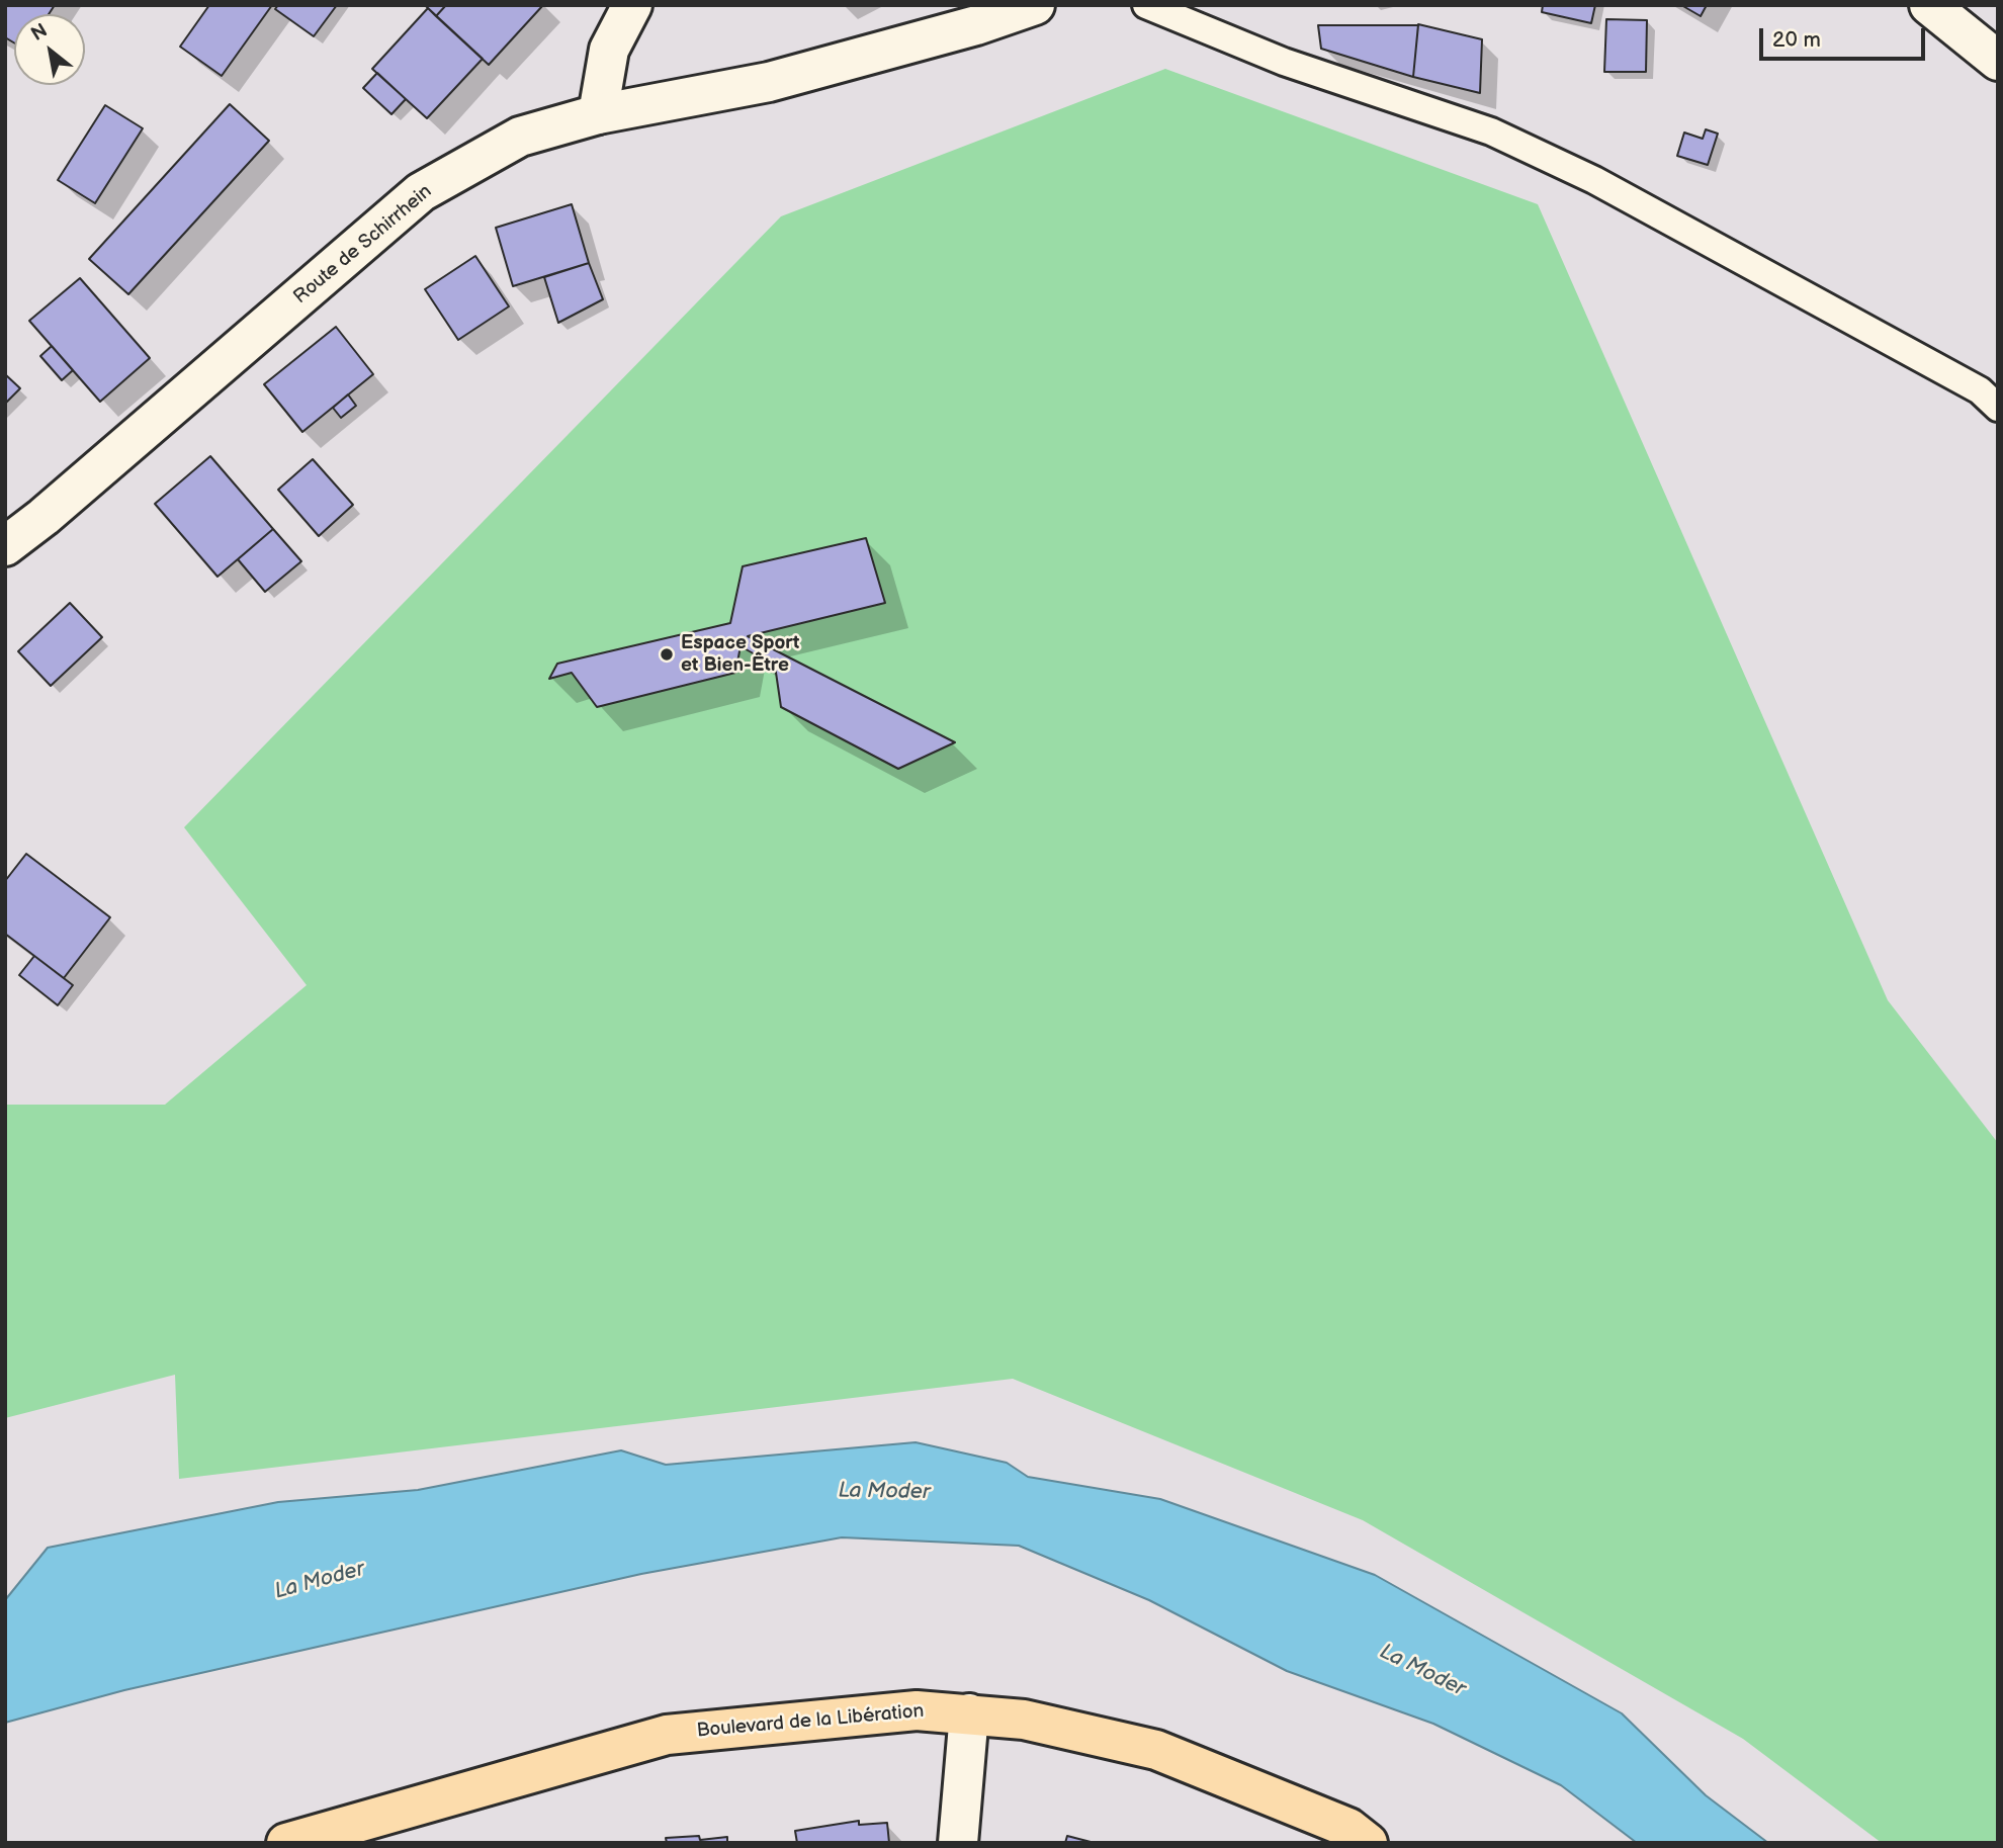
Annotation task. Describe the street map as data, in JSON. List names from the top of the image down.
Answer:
{
  "streets": {
    "main road": ["Boulevard de la Libération"],
    "street": ["Route de Schirrhein"]
  },
  "water": ["La Moder"],
  "places": ["Espace Sport et Bien-Être"],
  "scale_bar": "20 m",
  "north": "top left"
}
